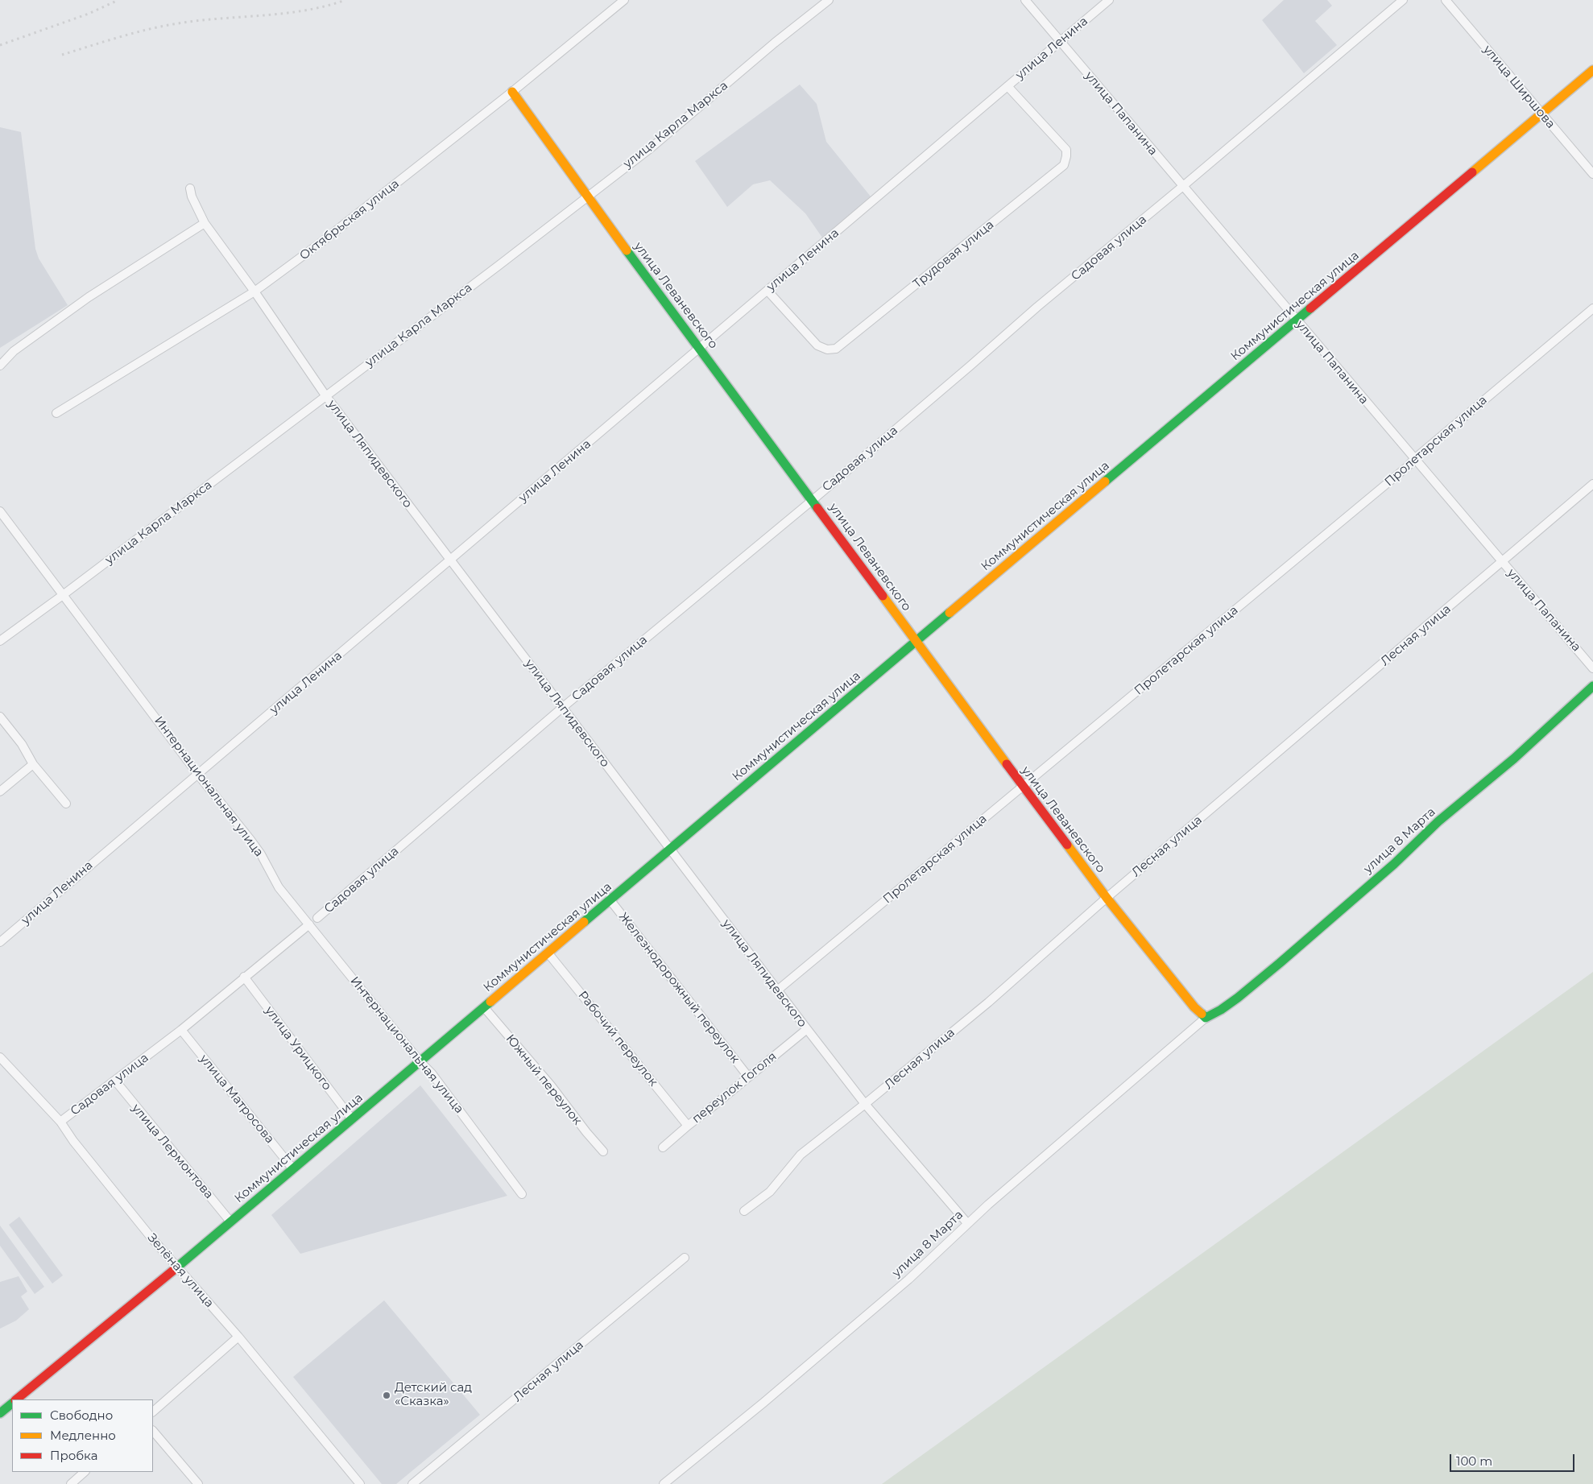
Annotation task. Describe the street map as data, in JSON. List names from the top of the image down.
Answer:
{
  "streets": {
    "street": [
      "улица Ленина",
      "улица Ширшова",
      "улица Папанина",
      "улица Карла Маркса",
      "Октябрьская улица",
      "Садовая улица",
      "Трудовая улица",
      "улица Леваневского",
      "Коммунистическая улица",
      "Пролетарская улица",
      "улица Ляпидевского",
      "Лесная улица",
      "Интернациональная улица",
      "улица 8 Марта",
      "Железнодорожный переулок",
      "Рабочий переулок",
      "улица Урицкого",
      "Южный переулок",
      "переулок Гоголя",
      "улица Матросова",
      "улица Лермонтова",
      "Зелёная улица"
    ]
  },
  "crossings": [
    ["улица Ленина", "улица Папанина"],
    ["улица Ленина", "Трудовая улица"],
    ["улица Ленина", "улица Леваневского"],
    ["улица Ленина", "улица Ляпидевского"],
    ["улица Ленина", "Интернациональная улица"],
    ["улица Ширшова", "Коммунистическая улица"],
    ["улица Папанина", "Садовая улица"],
    ["улица Папанина", "Коммунистическая улица"],
    ["улица Папанина", "Пролетарская улица"],
    ["улица Папанина", "Лесная улица"],
    ["улица Карла Маркса", "улица Леваневского"],
    ["улица Карла Маркса", "улица Ляпидевского"],
    ["улица Карла Маркса", "Интернациональная улица"],
    ["Октябрьская улица", "улица Леваневского"],
    ["Октябрьская улица", "улица Ляпидевского"],
    ["Садовая улица", "улица Леваневского"],
    ["Садовая улица", "улица Ляпидевского"],
    ["Садовая улица", "Интернациональная улица"],
    ["Садовая улица", "улица Урицкого"],
    ["Садовая улица", "улица Матросова"],
    ["Садовая улица", "улица Лермонтова"],
    ["Садовая улица", "Зелёная улица"],
    ["улица Леваневского", "Коммунистическая улица"],
    ["улица Леваневского", "Пролетарская улица"],
    ["улица Леваневского", "Лесная улица"],
    ["улица Леваневского", "улица 8 Марта"],
    ["Коммунистическая улица", "улица Ляпидевского"],
    ["Коммунистическая улица", "Интернациональная улица"],
    ["Коммунистическая улица", "Железнодорожный переулок"],
    ["Коммунистическая улица", "Рабочий переулок"],
    ["Коммунистическая улица", "улица Урицкого"],
    ["Коммунистическая улица", "Южный переулок"],
    ["Коммунистическая улица", "улица Матросова"],
    ["Коммунистическая улица", "улица Лермонтова"],
    ["Коммунистическая улица", "Зелёная улица"],
    ["Пролетарская улица", "улица Ляпидевского"],
    ["улица Ляпидевского", "Лесная улица"],
    ["улица Ляпидевского", "улица 8 Марта"],
    ["улица Ляпидевского", "переулок Гоголя"],
    ["Железнодорожный переулок", "переулок Гоголя"],
    ["Рабочий переулок", "переулок Гоголя"]
  ],
  "places": ["Детский сад «Сказка»"],
  "legend": ["Свободно", "Медленно", "Пробка"],
  "scale_bar": "100 m"
}
